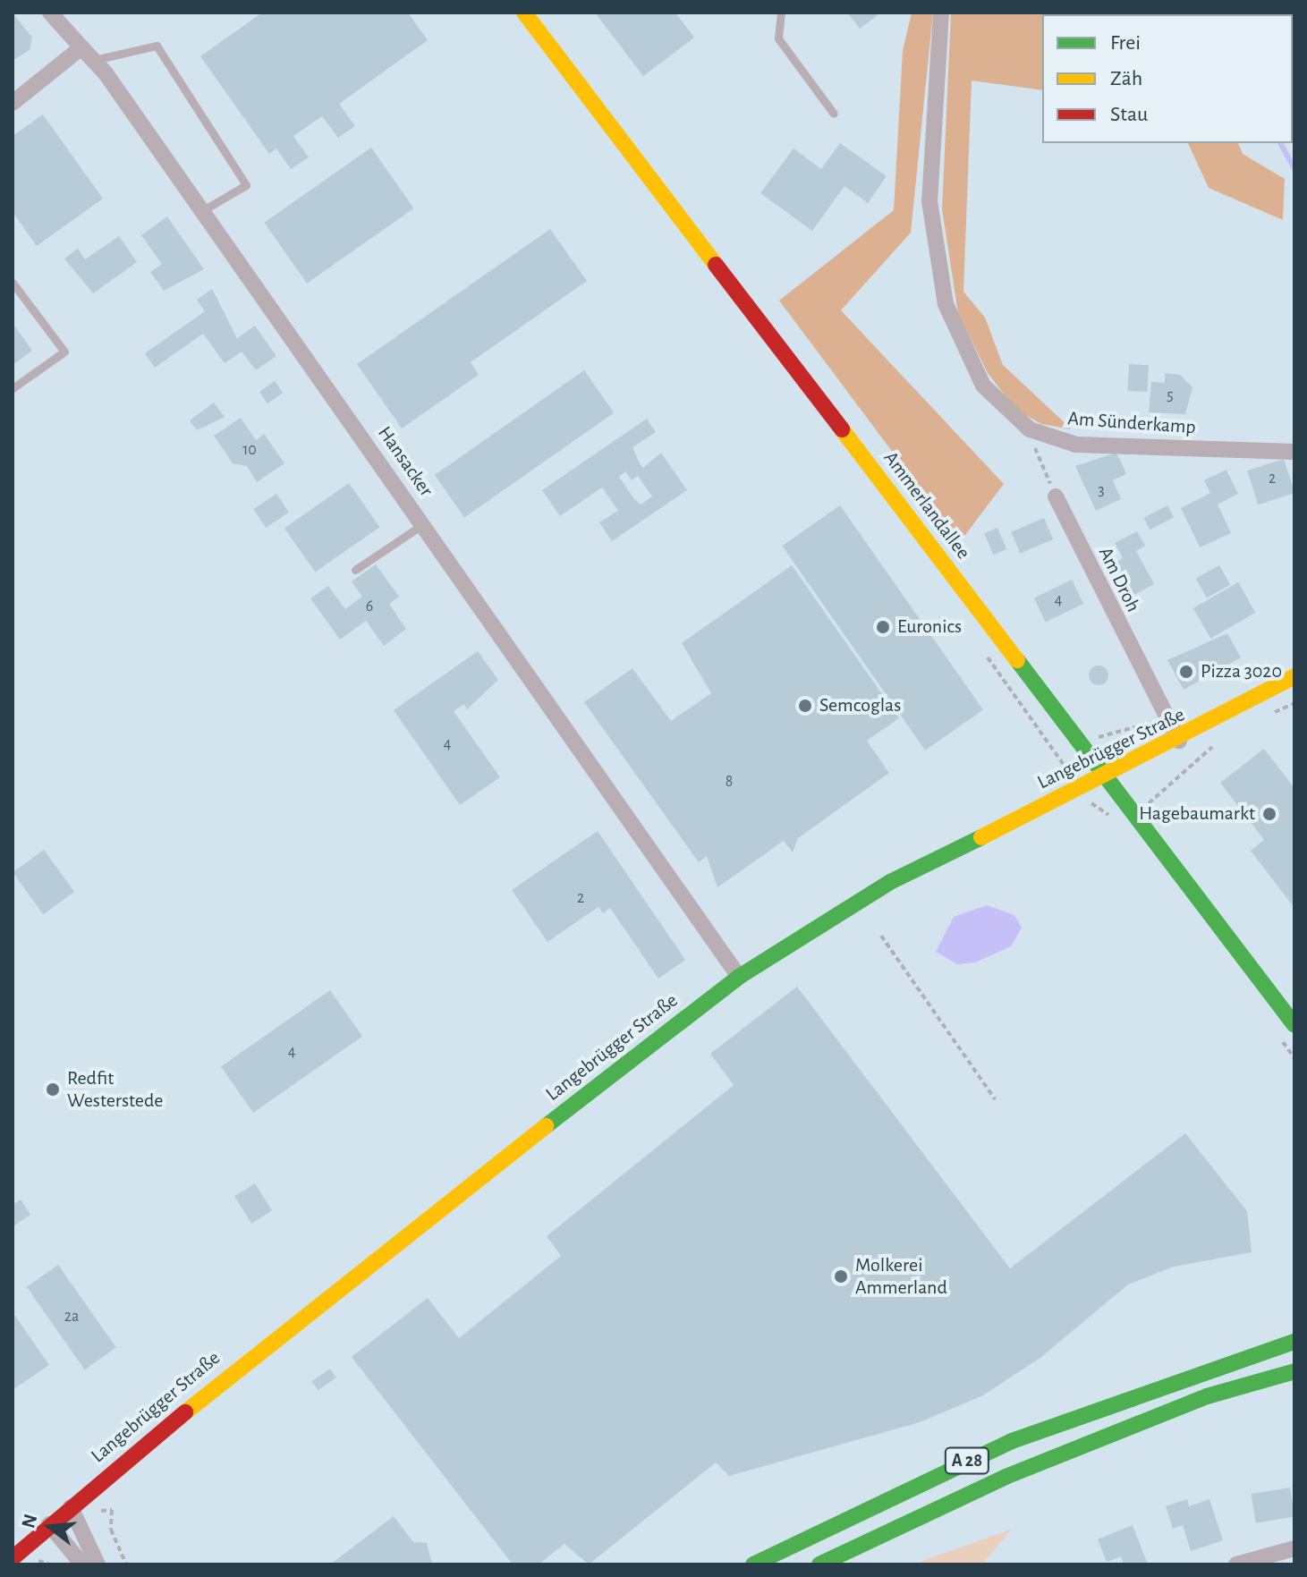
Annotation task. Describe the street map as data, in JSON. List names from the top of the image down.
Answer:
{
  "streets": {
    "main road": ["Ammerlandallee", "Langebrügger Straße", "A 28"],
    "street": ["Am Sünderkamp", "Hansacker", "Am Droh"]
  },
  "crossings": [
    ["Hansacker", "Langebrügger Straße"],
    ["Ammerlandallee", "Langebrügger Straße"],
    ["Am Droh", "Langebrügger Straße"]
  ],
  "places": [
    "Euronics",
    "Pizza 3020",
    "Semcoglas",
    "Hagebaumarkt",
    "Redfit Westerstede",
    "Molkerei Ammerland"
  ],
  "house_numbers": [
    "5",
    "10",
    "2",
    "3",
    "4",
    "6",
    "4",
    "8",
    "2",
    "4",
    "2a"
  ],
  "legend": ["Frei", "Zäh", "Stau"],
  "north": "left"
}
